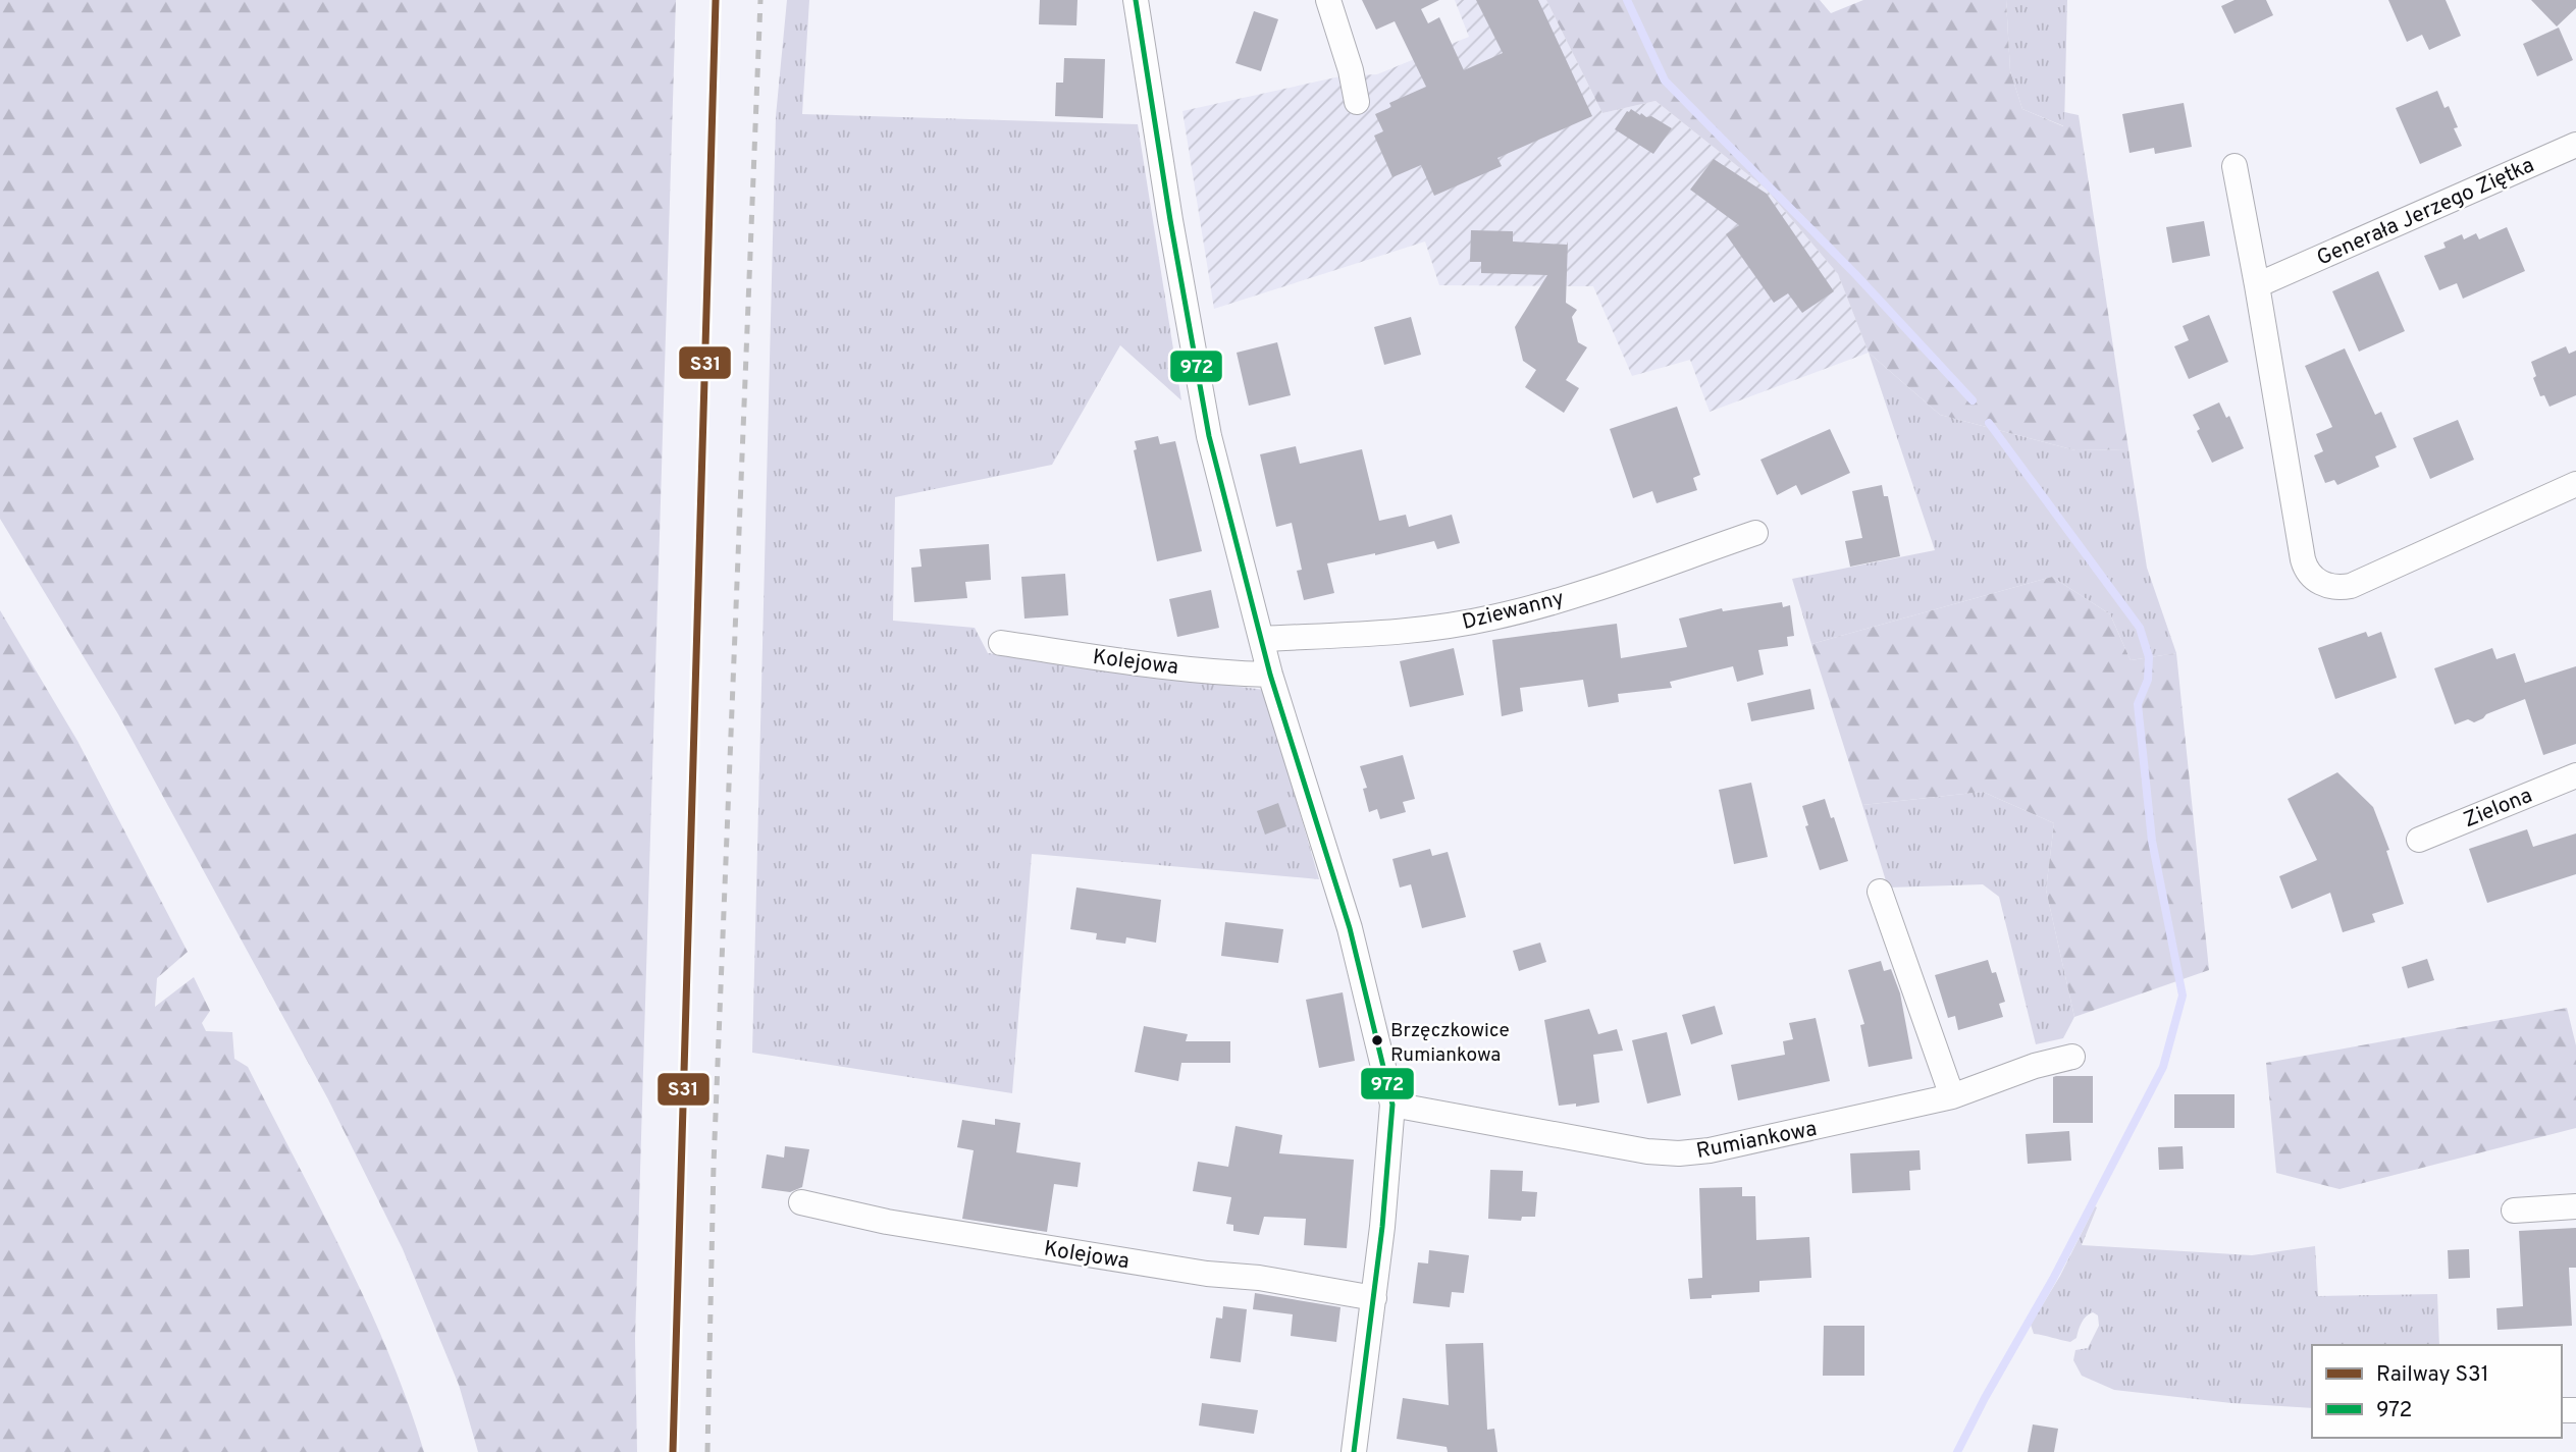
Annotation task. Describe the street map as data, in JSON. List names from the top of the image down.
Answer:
{
  "streets": {
    "street": [
      "Generała Jerzego Ziętka",
      "Dziewanny",
      "Kolejowa",
      "Zielona",
      "Rumiankowa"
    ]
  },
  "places": ["Brzęczkowice Rumiankowa"],
  "lines": ["rail line S31", "transit line 972"],
  "legend": ["Railway S31", "972"]
}
